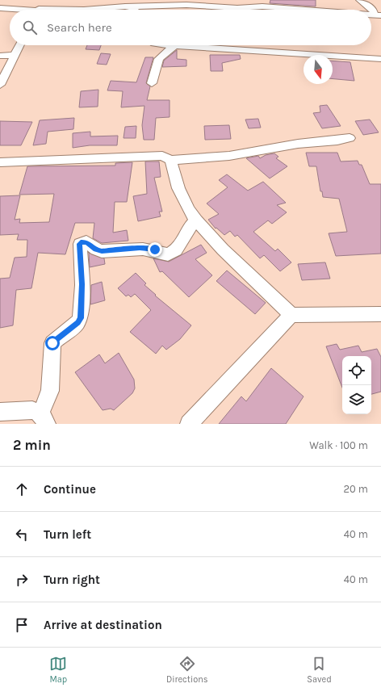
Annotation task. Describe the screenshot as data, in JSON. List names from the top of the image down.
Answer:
{
  "north": "bottom",
  "page": {
    "search": "Search here",
    "heading": ["2 min", "Walk · 100 m"],
    "list": [
      ["Continue", "20 m"],
      ["Turn left", "40 m"],
      ["Turn right", "40 m"],
      "Arrive at destination"
    ],
    "nav": ["Map", "Directions", "Saved"]
  }
}
